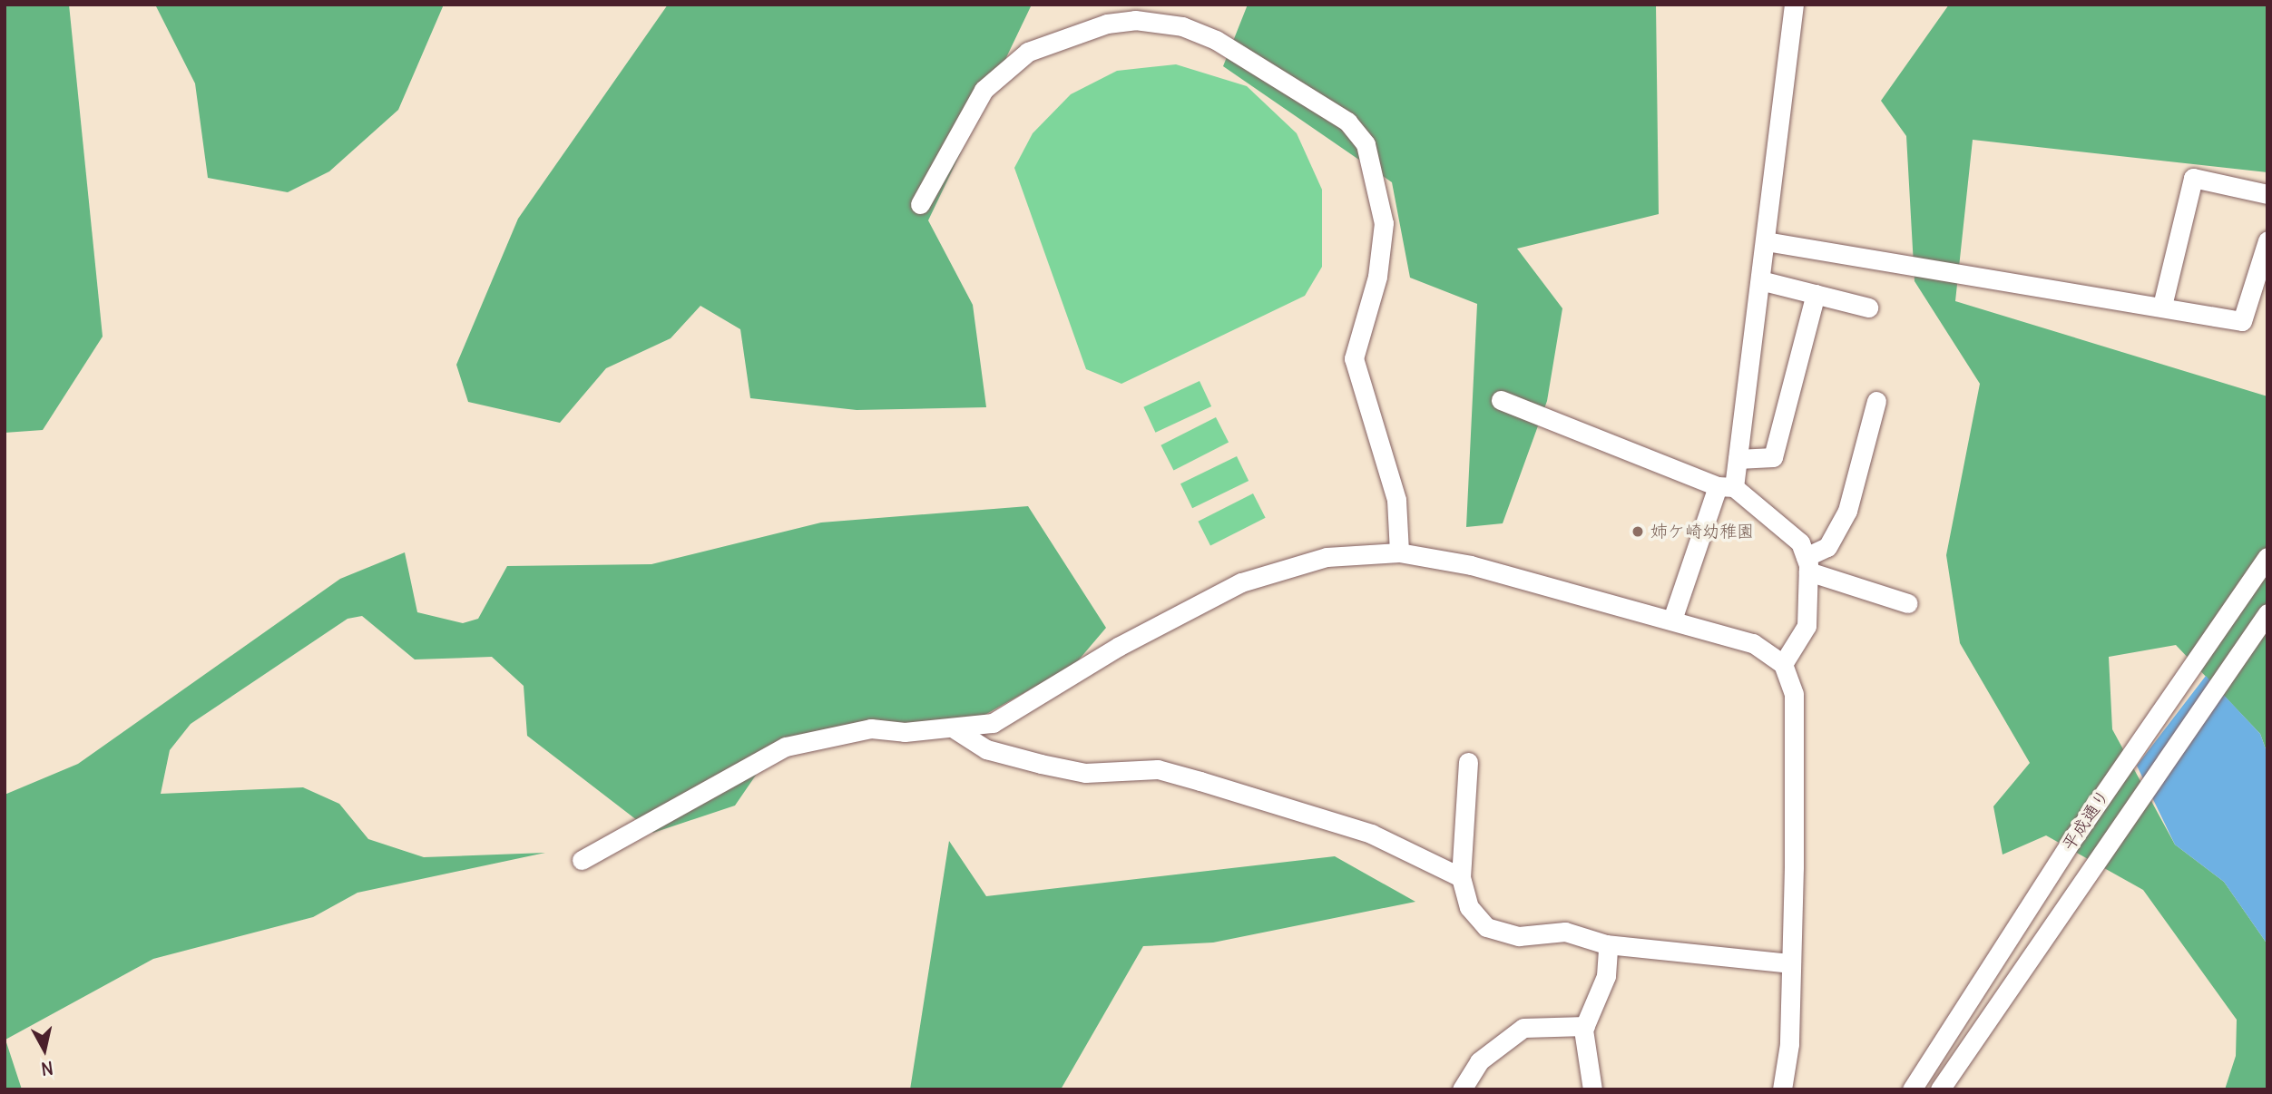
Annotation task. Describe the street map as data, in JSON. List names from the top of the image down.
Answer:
{
  "streets": {
    "street": ["平成通り"]
  },
  "places": ["姉ケ崎幼稚園"],
  "north": "bottom"
}
